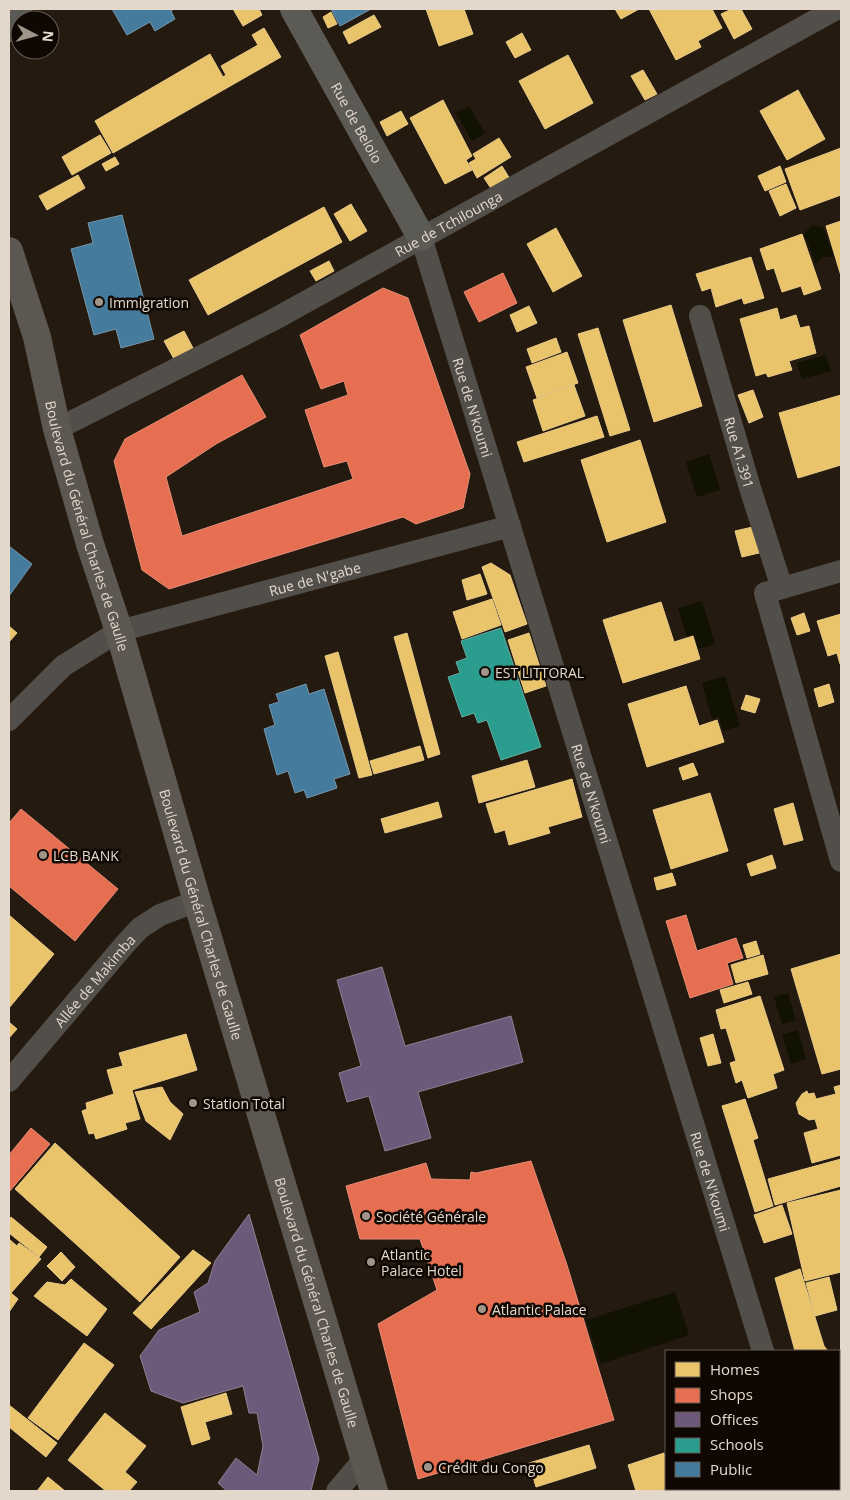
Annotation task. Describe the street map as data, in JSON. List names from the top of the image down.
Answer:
{
  "streets": {
    "main road": ["Boulevard du Général Charles de Gaulle"],
    "street": [
      "Rue de Belolo",
      "Rue de Tchilounga",
      "Rue de N'koumi",
      "Rue A1.391",
      "Rue de N'gabe",
      "Allée de Makimba"
    ]
  },
  "crossings": [
    ["Rue de Belolo", "Rue de Tchilounga"],
    ["Rue de Belolo", "Rue de N'koumi"],
    ["Rue de Tchilounga", "Rue de N'koumi"],
    ["Rue de Tchilounga", "Boulevard du Général Charles de Gaulle"],
    ["Rue de N'koumi", "Rue de N'gabe"],
    ["Boulevard du Général Charles de Gaulle", "Rue de N'gabe"],
    ["Boulevard du Général Charles de Gaulle", "Allée de Makimba"]
  ],
  "places": [
    "Immigration",
    "EST LITTORAL",
    "LCB BANK",
    "Station Total",
    "Société Générale",
    "Atlantic Palace Hotel",
    "Atlantic Palace",
    "Crédit du Congo"
  ],
  "legend": [
    "Homes",
    "Shops",
    "Offices",
    "Schools",
    "Public"
  ],
  "north": "right"
}
